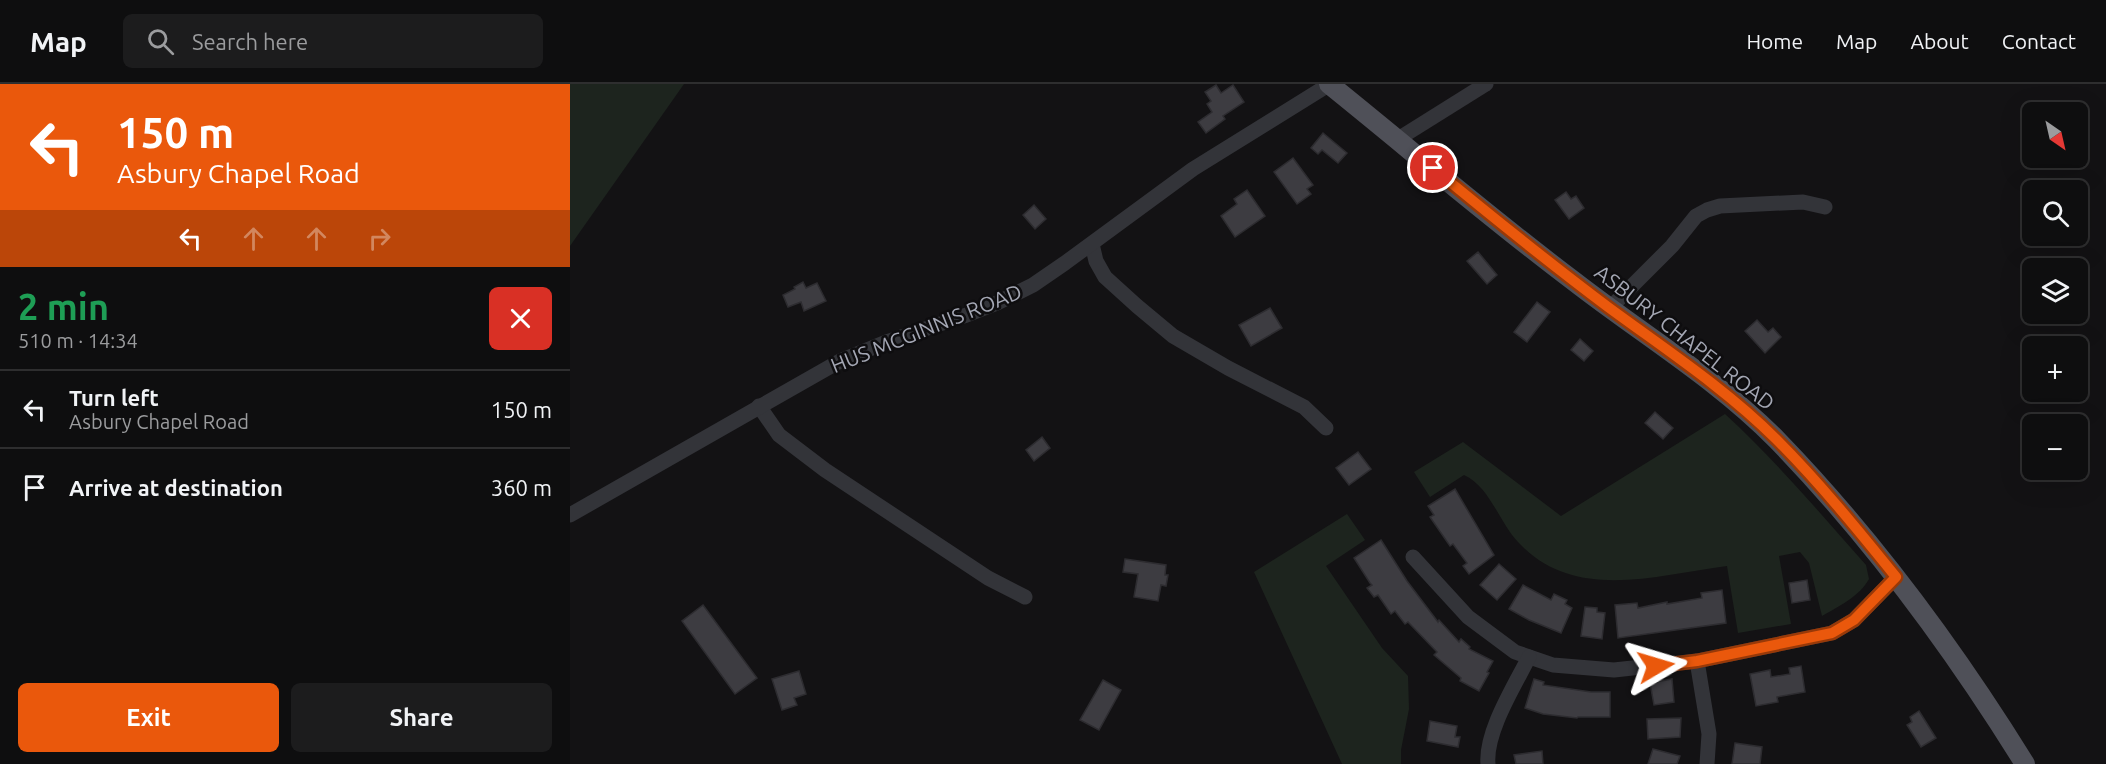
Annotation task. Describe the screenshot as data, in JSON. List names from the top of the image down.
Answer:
{
  "streets": {
    "main road": ["ASBURY CHAPEL ROAD"],
    "street": ["HUS MCGINNIS ROAD"]
  },
  "crossings": [
    ["HUS MCGINNIS ROAD", "ASBURY CHAPEL ROAD"]
  ],
  "north": "bottom right",
  "page": {
    "header": "Map",
    "search": "Search here",
    "nav": [
      "Home",
      "Map",
      "About",
      "Contact"
    ],
    "turn": ["150 m", "Asbury Chapel Road"],
    "map_buttons": ["+", "−"],
    "heading": ["2 min", "510 m · 14:34"],
    "list": [
      {
        "name": "Turn left",
        "note": "Asbury Chapel Road",
        "value": "150 m"
      },
      {
        "name": "Arrive at destination",
        "value": "360 m"
      }
    ],
    "buttons": ["Exit", "Share"]
  }
}
